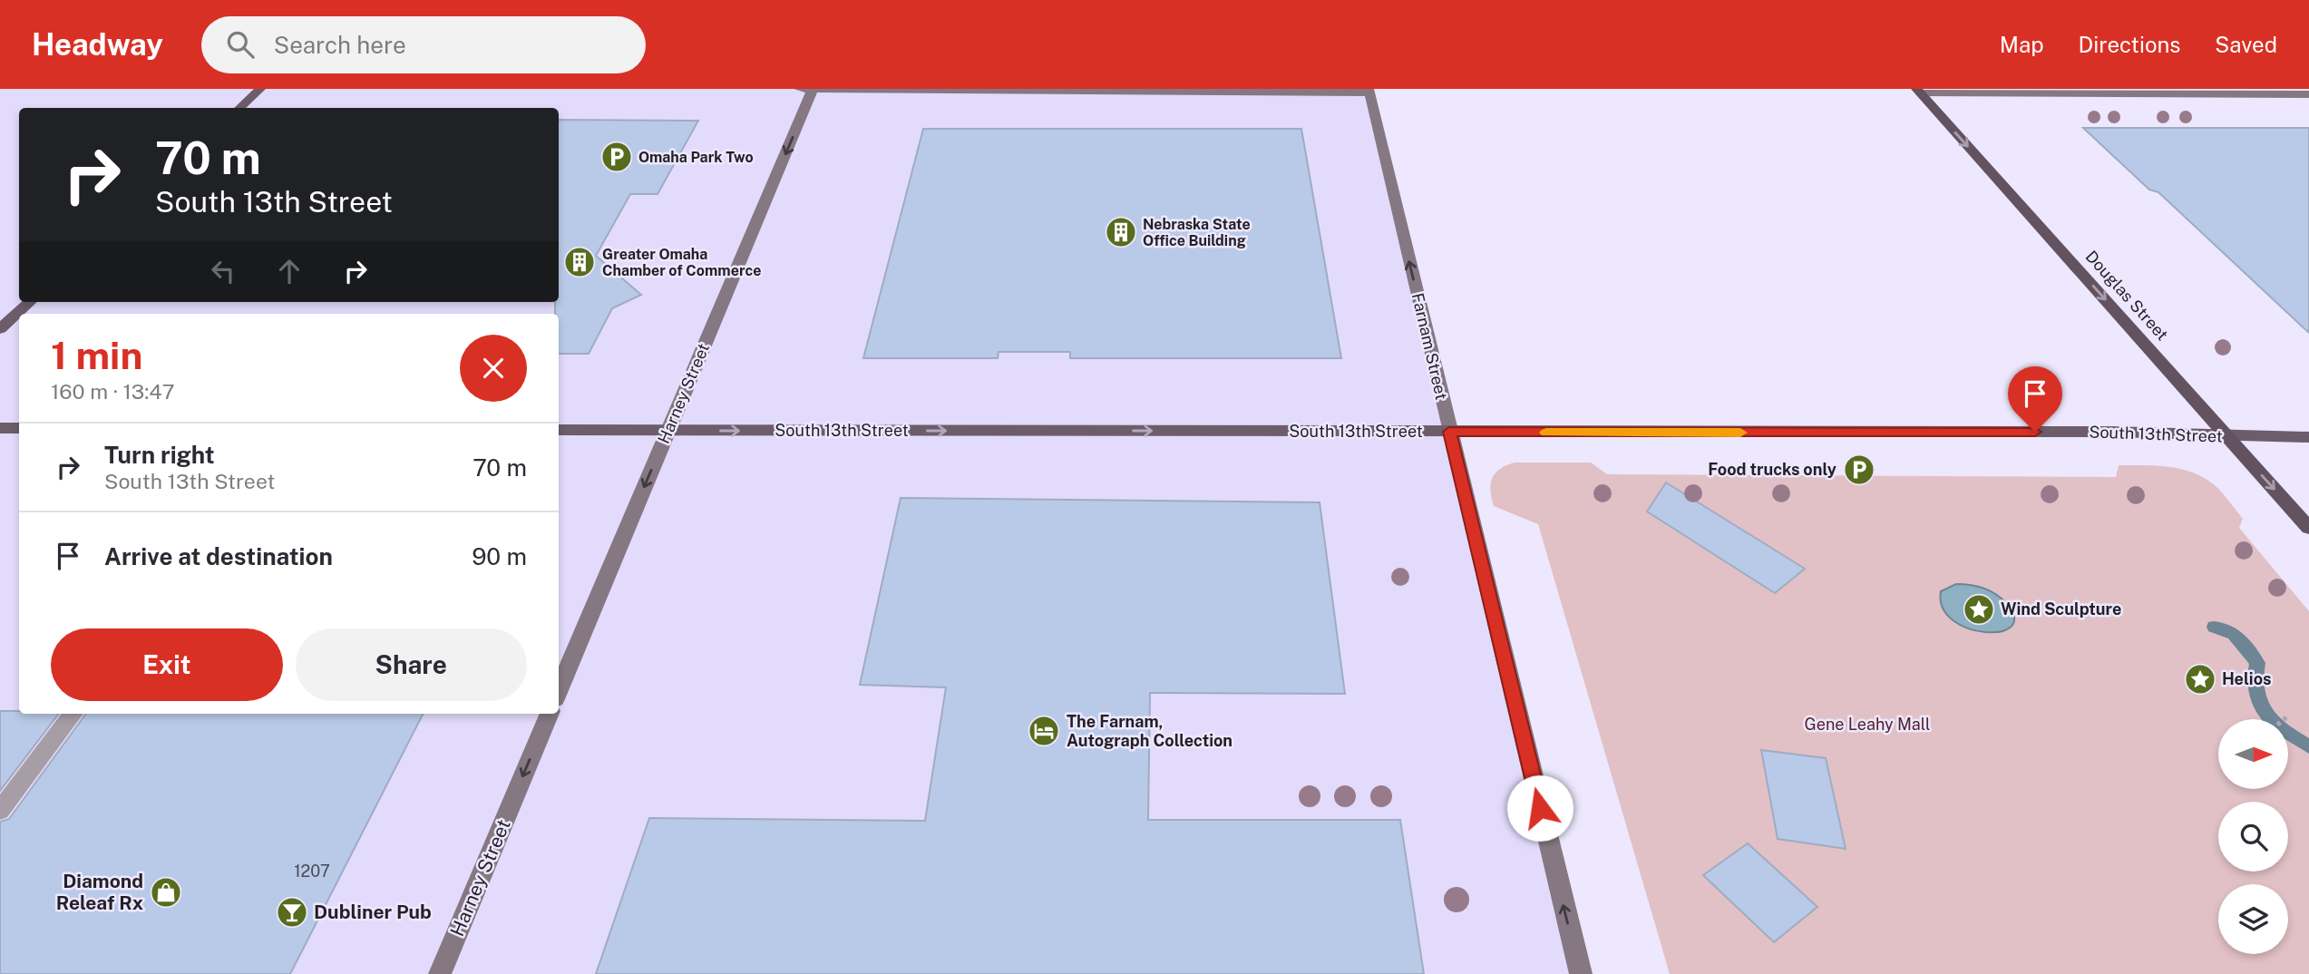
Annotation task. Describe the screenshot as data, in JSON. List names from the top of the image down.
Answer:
{
  "streets": {
    "highway": ["Douglas Street"],
    "main road": ["Farnam Street", "Harney Street", "South 13th Street"]
  },
  "crossings": [
    ["Douglas Street", "South 13th Street"],
    ["Farnam Street", "South 13th Street"],
    ["Harney Street", "South 13th Street"]
  ],
  "one_way": [
    "Douglas Street",
    "Farnam Street",
    "Harney Street",
    "South 13th Street"
  ],
  "parks": ["Gene Leahy Mall"],
  "places": {
    "parking": ["Omaha Park Two", "Food trucks only"],
    "building": ["Nebraska State Office Building", "Greater Omaha Chamber of Commerce"],
    "place": ["Wind Sculpture", "Helios"],
    "hotel": ["The Farnam, Autograph Collection"],
    "shop": ["Diamond Releaf Rx"],
    "bar": ["Dubliner Pub"]
  },
  "house_numbers": ["1207"],
  "north": "right",
  "page": {
    "header": "Headway",
    "search": "Search here",
    "nav": ["Map", "Directions", "Saved"],
    "turn": ["70 m", "South 13th Street"],
    "heading": ["1 min", "160 m · 13:47"],
    "list": [
      {
        "name": "Turn right",
        "note": "South 13th Street",
        "value": "70 m"
      },
      {
        "name": "Arrive at destination",
        "value": "90 m"
      }
    ],
    "buttons": ["Exit", "Share"]
  }
}
